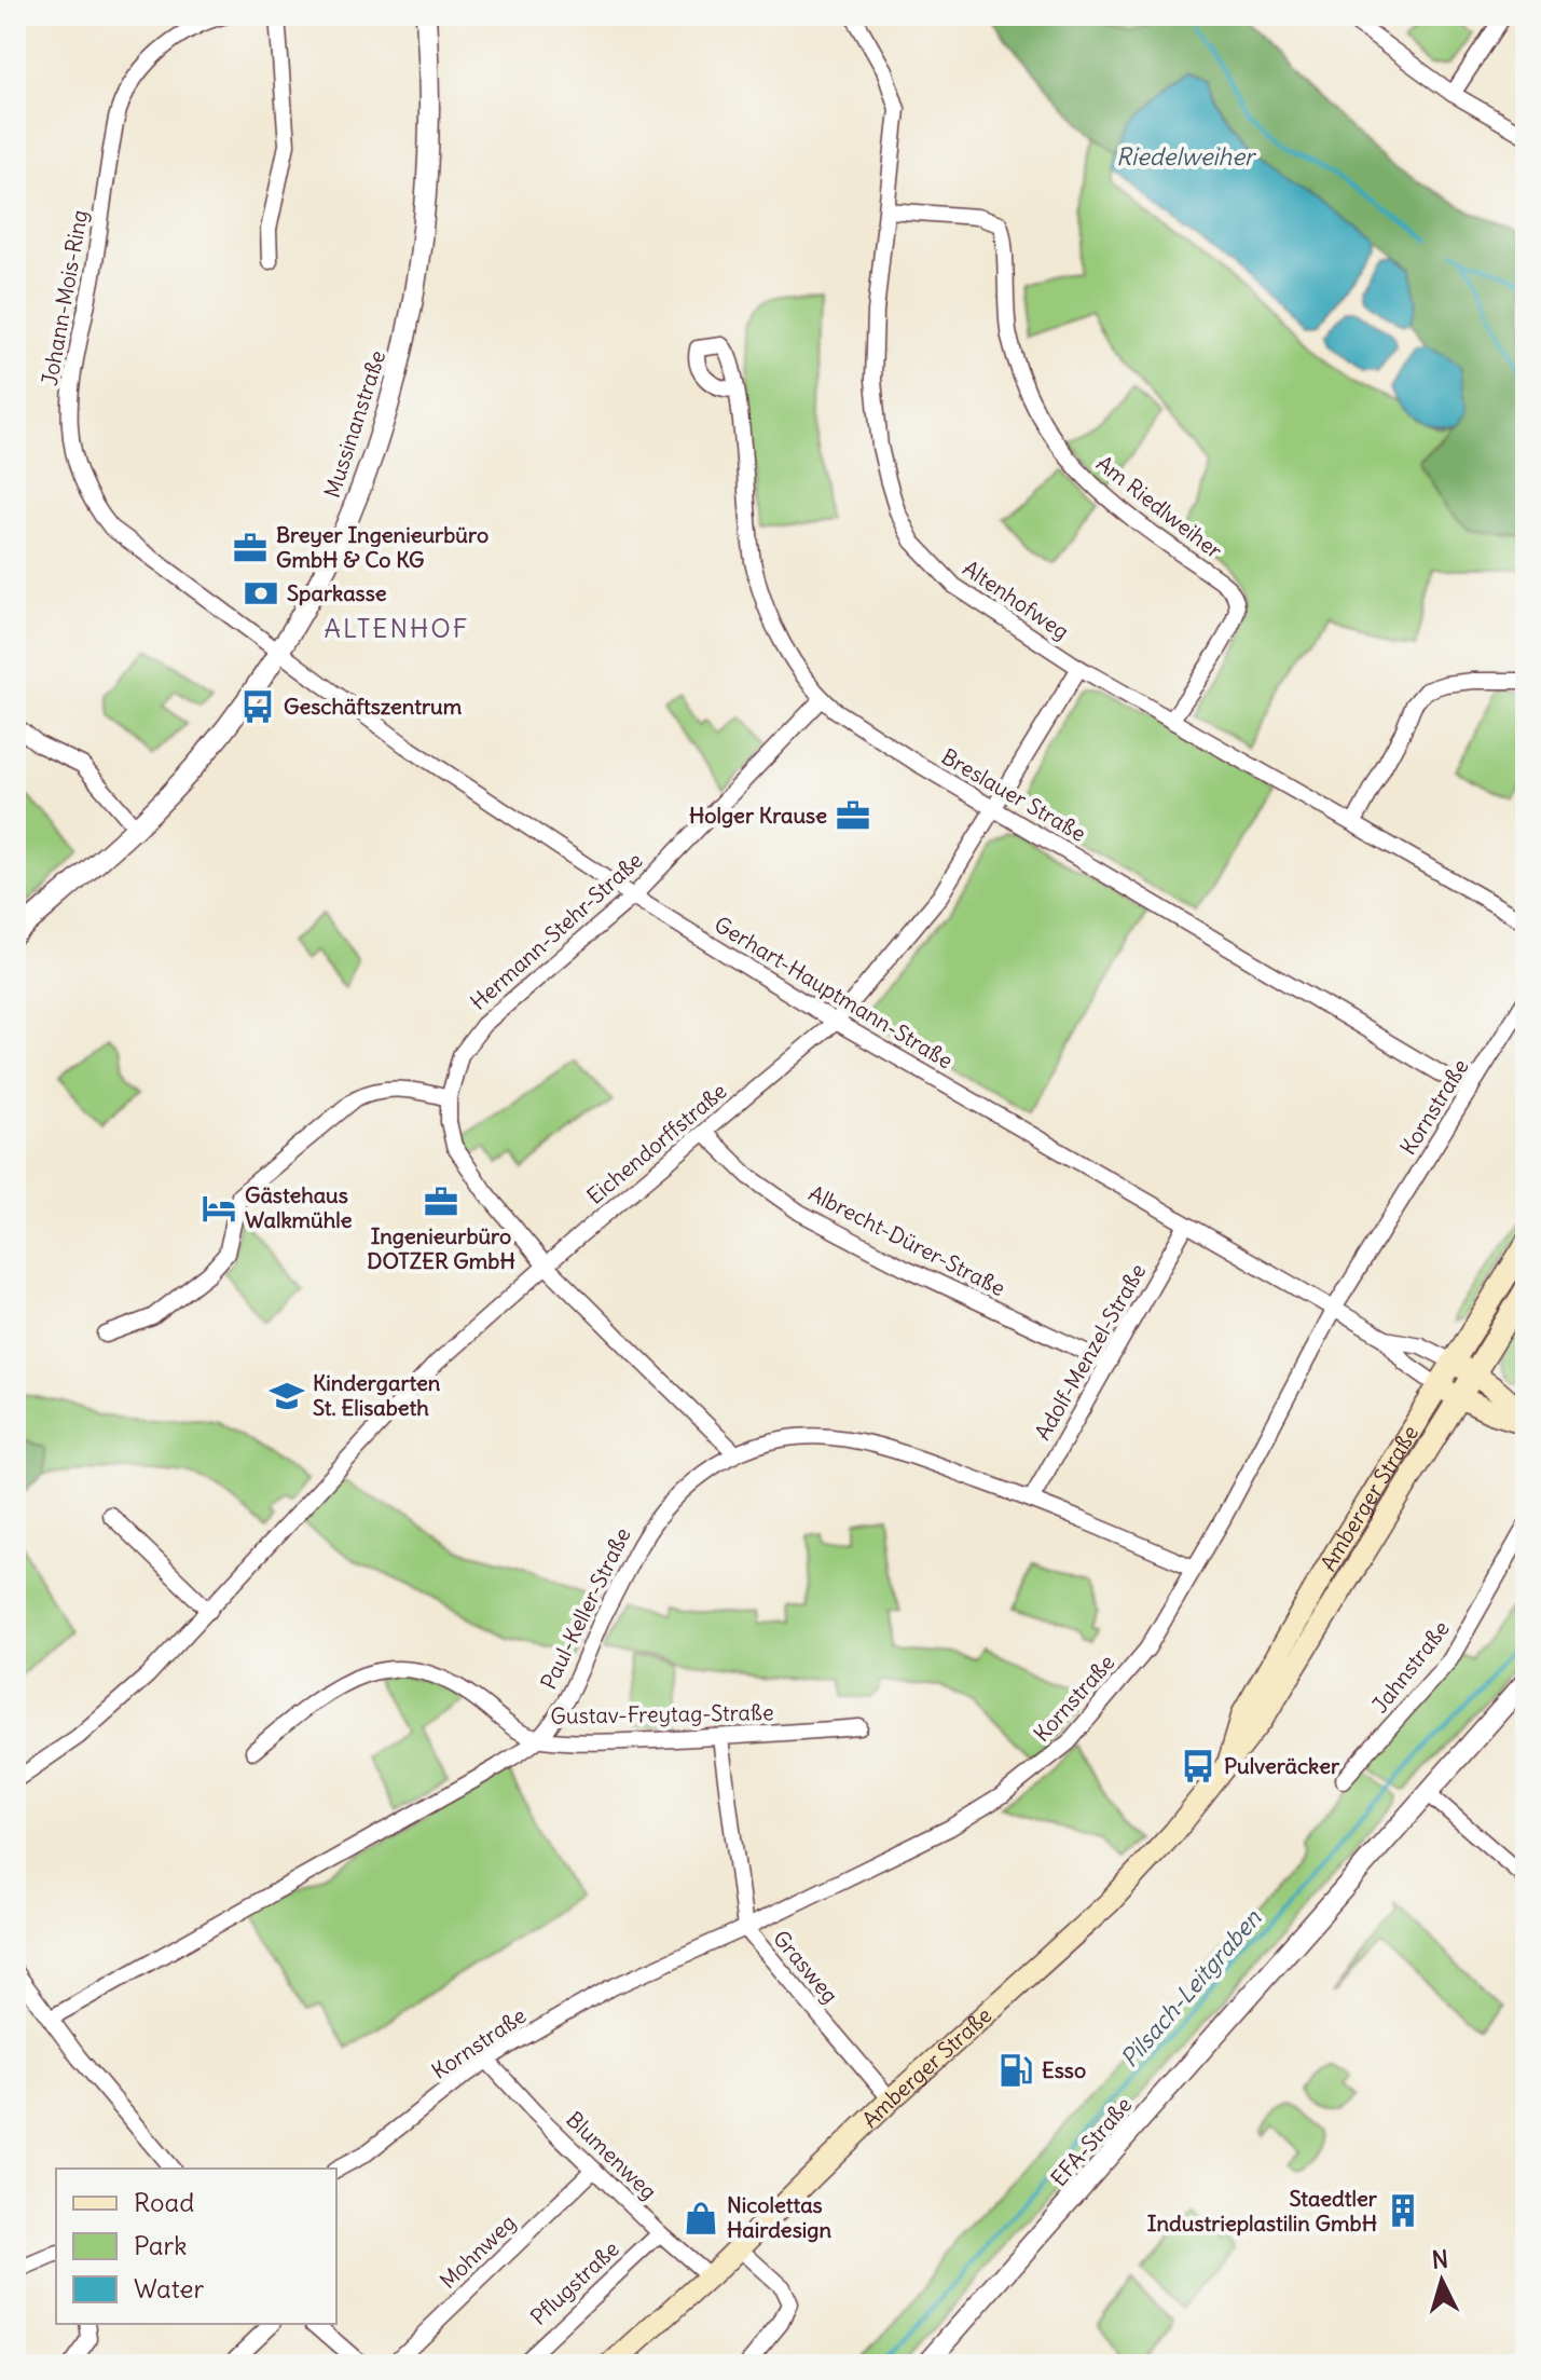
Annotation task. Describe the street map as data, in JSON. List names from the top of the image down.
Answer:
{
  "streets": {
    "main road": ["Amberger Straße"],
    "street": [
      "Johann-Mois-Ring",
      "Mussinanstraße",
      "Am Riedlweiher",
      "Altenhofweg",
      "Breslauer Straße",
      "Hermann-Stehr-Straße",
      "Gerhart-Hauptmann-Straße",
      "Kornstraße",
      "Eichendorffstraße",
      "Albrecht-Dürer-Straße",
      "Adolf-Menzel-Straße",
      "Paul-Keller-Straße",
      "Jahnstraße",
      "Gustav-Freytag-Straße",
      "Grasweg",
      "EFA-Straße",
      "Blumenweg",
      "Mohnweg",
      "Pflugstraße"
    ]
  },
  "crossings": [
    ["Johann-Mois-Ring", "Mussinanstraße"],
    ["Johann-Mois-Ring", "Gerhart-Hauptmann-Straße"],
    ["Mussinanstraße", "Gerhart-Hauptmann-Straße"],
    ["Am Riedlweiher", "Altenhofweg"],
    ["Altenhofweg", "Eichendorffstraße"],
    ["Breslauer Straße", "Hermann-Stehr-Straße"],
    ["Breslauer Straße", "Kornstraße"],
    ["Breslauer Straße", "Eichendorffstraße"],
    ["Hermann-Stehr-Straße", "Gerhart-Hauptmann-Straße"],
    ["Hermann-Stehr-Straße", "Eichendorffstraße"],
    ["Hermann-Stehr-Straße", "Paul-Keller-Straße"],
    ["Gerhart-Hauptmann-Straße", "Kornstraße"],
    ["Gerhart-Hauptmann-Straße", "Eichendorffstraße"],
    ["Gerhart-Hauptmann-Straße", "Adolf-Menzel-Straße"],
    ["Gerhart-Hauptmann-Straße", "Amberger Straße"],
    ["Kornstraße", "Paul-Keller-Straße"],
    ["Kornstraße", "Grasweg"],
    ["Kornstraße", "Blumenweg"],
    ["Eichendorffstraße", "Albrecht-Dürer-Straße"],
    ["Albrecht-Dürer-Straße", "Adolf-Menzel-Straße"],
    ["Adolf-Menzel-Straße", "Paul-Keller-Straße"],
    ["Amberger Straße", "Grasweg"],
    ["Amberger Straße", "Blumenweg"],
    ["Paul-Keller-Straße", "Gustav-Freytag-Straße"],
    ["Gustav-Freytag-Straße", "Grasweg"],
    ["Blumenweg", "Mohnweg"],
    ["Blumenweg", "Pflugstraße"]
  ],
  "districts": ["ALTENHOF"],
  "water": ["Riedelweiher", "Pilsach-Leitgraben"],
  "places": {
    "office": ["Breyer Ingenieurbüro GmbH & Co KG", "Holger Krause", "Ingenieurbüro DOTZER GmbH"],
    "bank": ["Sparkasse"],
    "bus stop": ["Geschäftszentrum", "Pulveräcker"],
    "hotel": ["Gästehaus Walkmühle"],
    "school or university": ["Kindergarten St. Elisabeth"],
    "fuel station": ["Esso"],
    "building": ["Staedtler Industrieplastilin GmbH"],
    "shop": ["Nicolettas Hairdesign"]
  },
  "legend": ["Road", "Park", "Water"],
  "north": "top"
}
